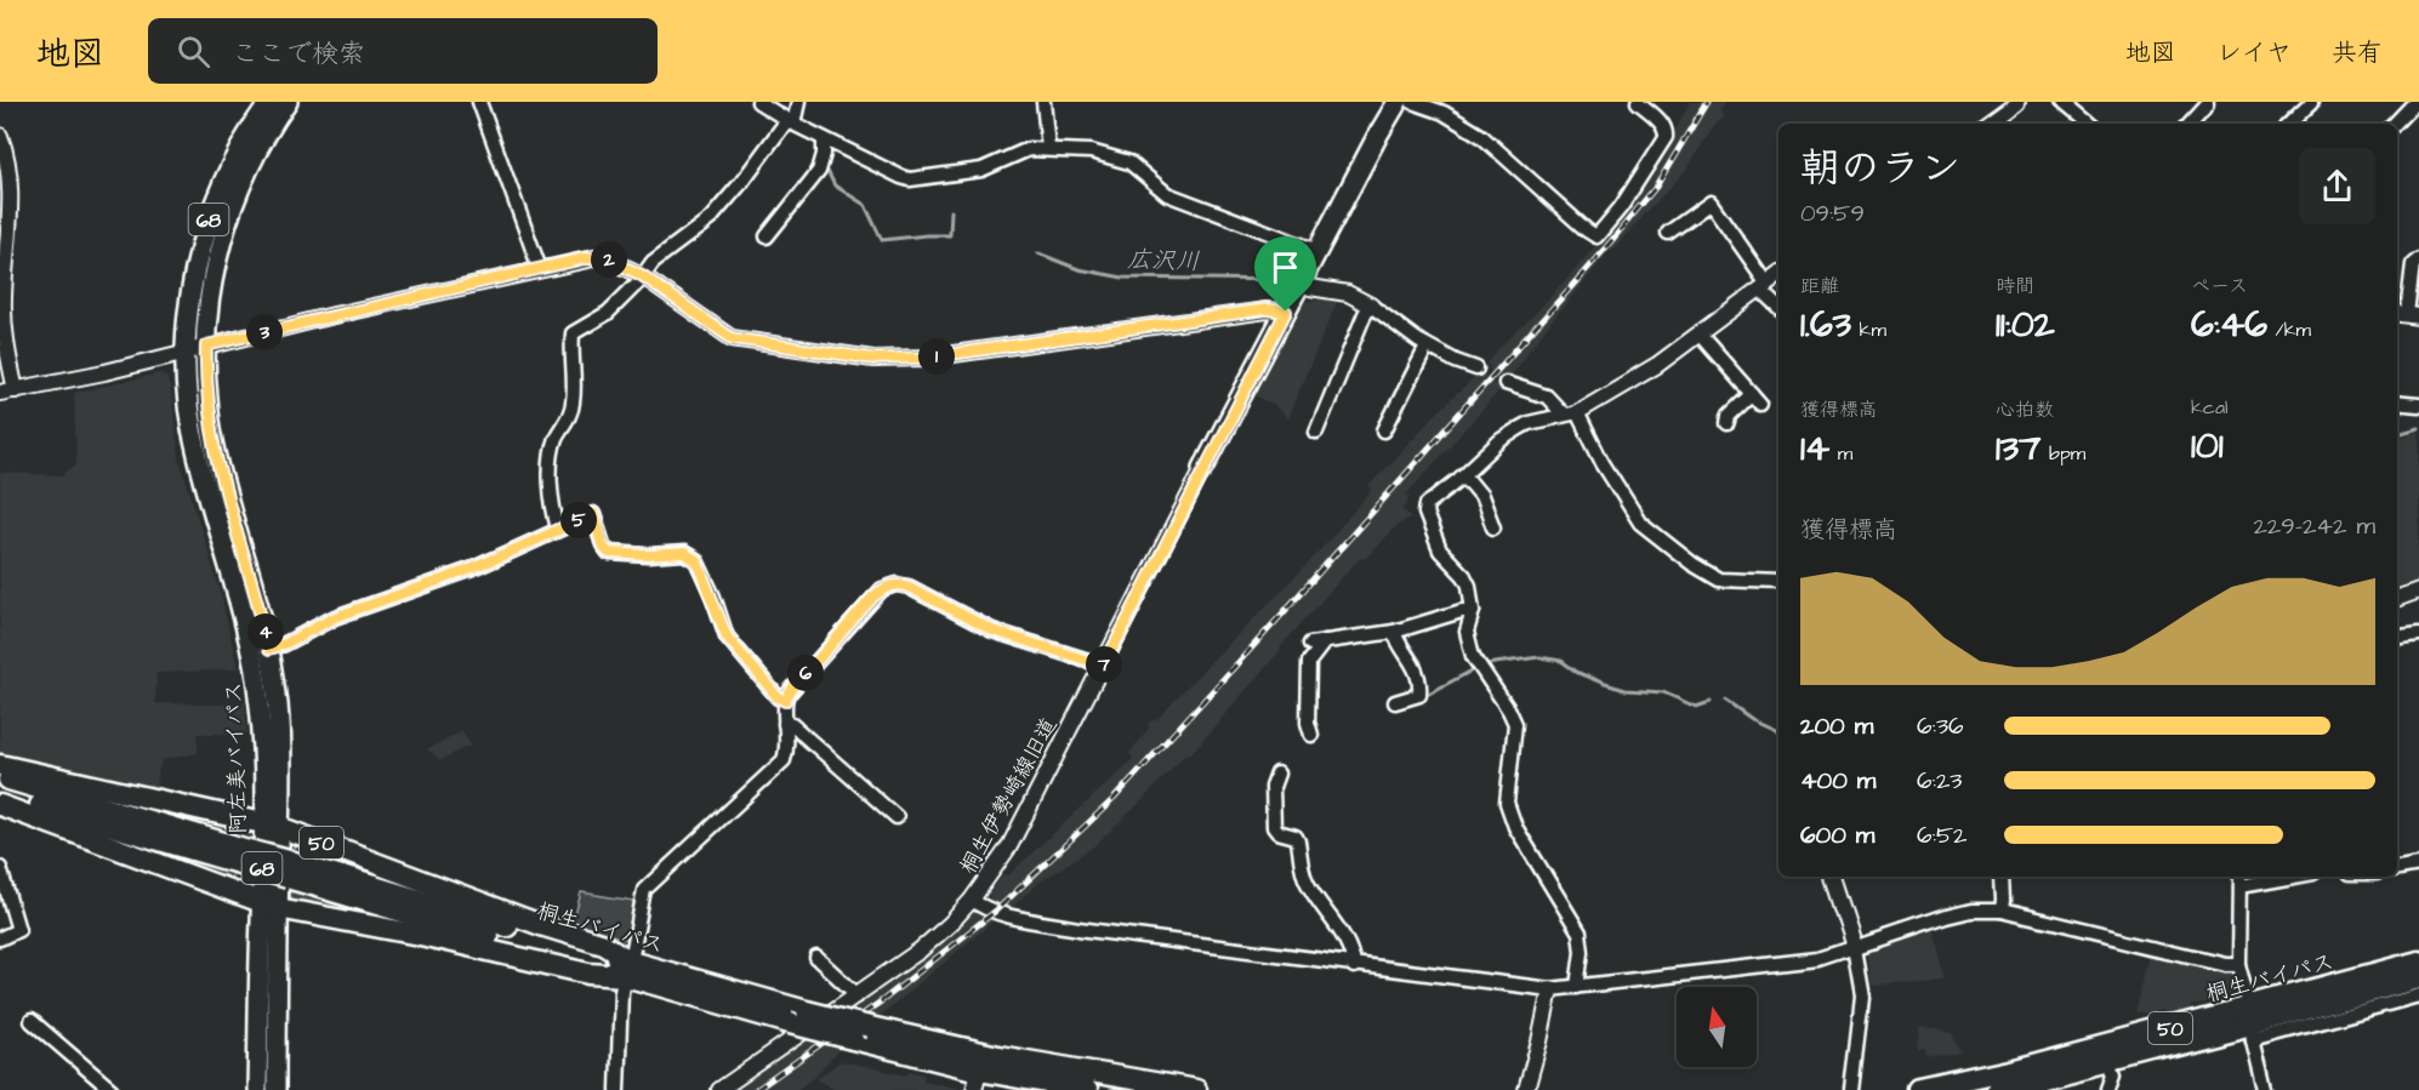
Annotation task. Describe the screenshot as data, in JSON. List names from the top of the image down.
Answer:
{
  "streets": {
    "highway": ["50", "桐生バイパス"],
    "main road": ["68", "阿左美バイパス"],
    "street": ["桐生伊勢崎線旧道"]
  },
  "crossings": [
    ["阿左美バイパス", "50"],
    ["50", "桐生バイパス"]
  ],
  "water": ["広沢川"],
  "north": "top",
  "page": {
    "header": "地図",
    "search": "ここで検索",
    "nav": ["地図", "レイヤ", "共有"],
    "heading": ["朝のラン", "09:59"],
    "pins": [
      "2",
      "3",
      "1",
      "5",
      "4",
      "7",
      "6"
    ],
    "stats": [
      ["距離", "1.63 km"],
      ["時間", "11:02"],
      ["ペース", "6:46 /km"],
      ["獲得標高", "14 m"],
      ["心拍数", "137 bpm"],
      ["kcal", "101"]
    ],
    "chart": ["獲得標高", "229–242 m"],
    "list": [
      {
        "name": "200 m",
        "note": "6:36"
      },
      {
        "name": "400 m",
        "note": "6:23"
      },
      {
        "name": "600 m",
        "note": "6:52"
      }
    ]
  }
}
